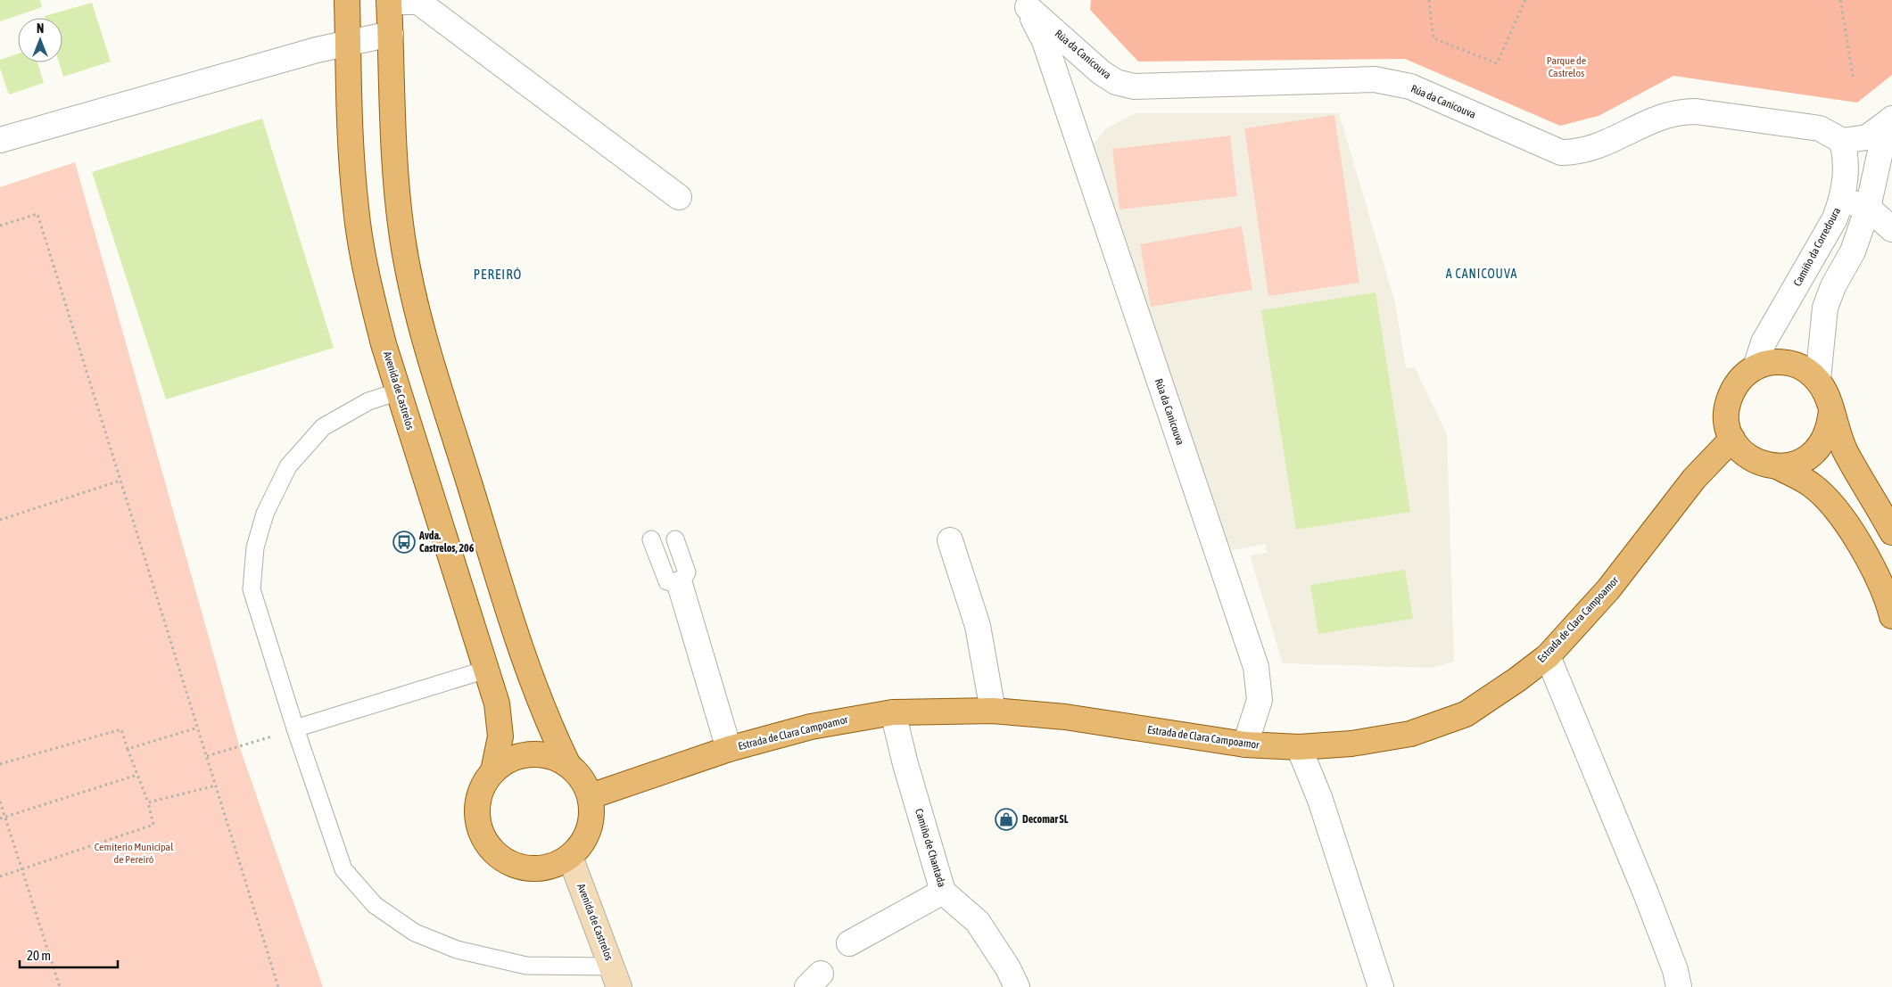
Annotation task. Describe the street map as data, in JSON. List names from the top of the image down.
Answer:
{
  "streets": {
    "main road": ["Avenida de Castrelos", "Estrada de Clara Campoamor"],
    "street": ["Rúa da Canicouva", "Camiño da Corredoura", "Camiño de Chantada"]
  },
  "crossings": [
    ["Rúa da Canicouva", "Camiño da Corredoura"],
    ["Rúa da Canicouva", "Estrada de Clara Campoamor"],
    ["Camiño da Corredoura", "Estrada de Clara Campoamor"],
    ["Avenida de Castrelos", "Estrada de Clara Campoamor"],
    ["Estrada de Clara Campoamor", "Camiño de Chantada"]
  ],
  "districts": ["A CANICOUVA", "PEREIRÓ"],
  "parks": ["Parque de Castrelos", "Cemiterio Municipal de Pereiró"],
  "places": {
    "bus stop": ["Avda. Castrelos, 206"],
    "shop": ["Decomar SL"]
  },
  "scale_bar": "20 m",
  "north": "top"
}
